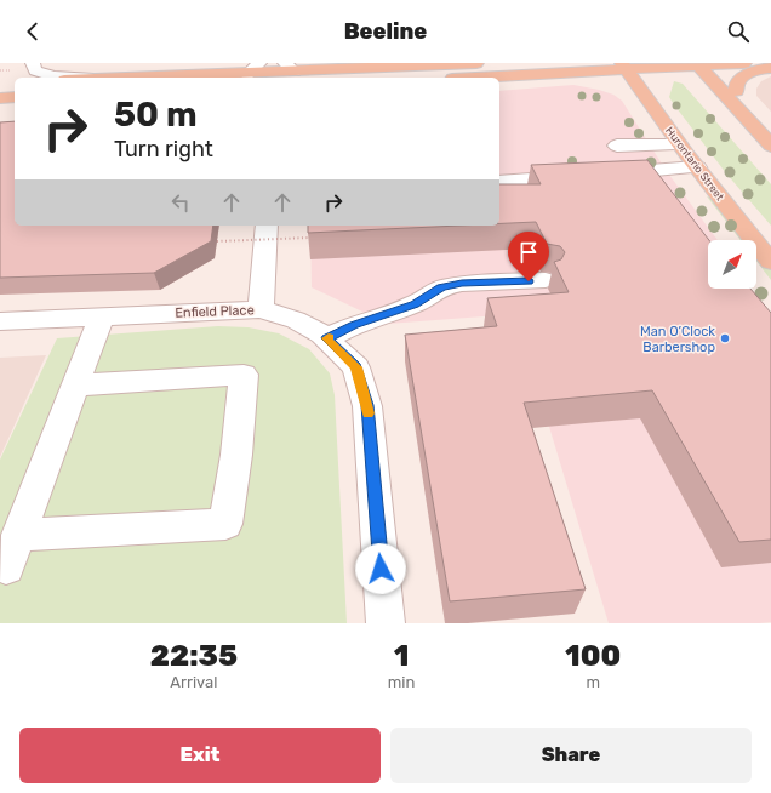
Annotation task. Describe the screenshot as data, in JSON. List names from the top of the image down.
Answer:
{
  "streets": {
    "main road": ["Hurontario Street"],
    "street": ["Enfield Place"]
  },
  "places": ["Man O’Clock Barbershop"],
  "north": "top right",
  "page": {
    "header": "Beeline",
    "turn": ["50 m", "Turn right"],
    "eta": [
      "22:35",
      "Arrival",
      "1",
      "min",
      "100",
      "m"
    ],
    "buttons": ["Exit", "Share"]
  }
}
